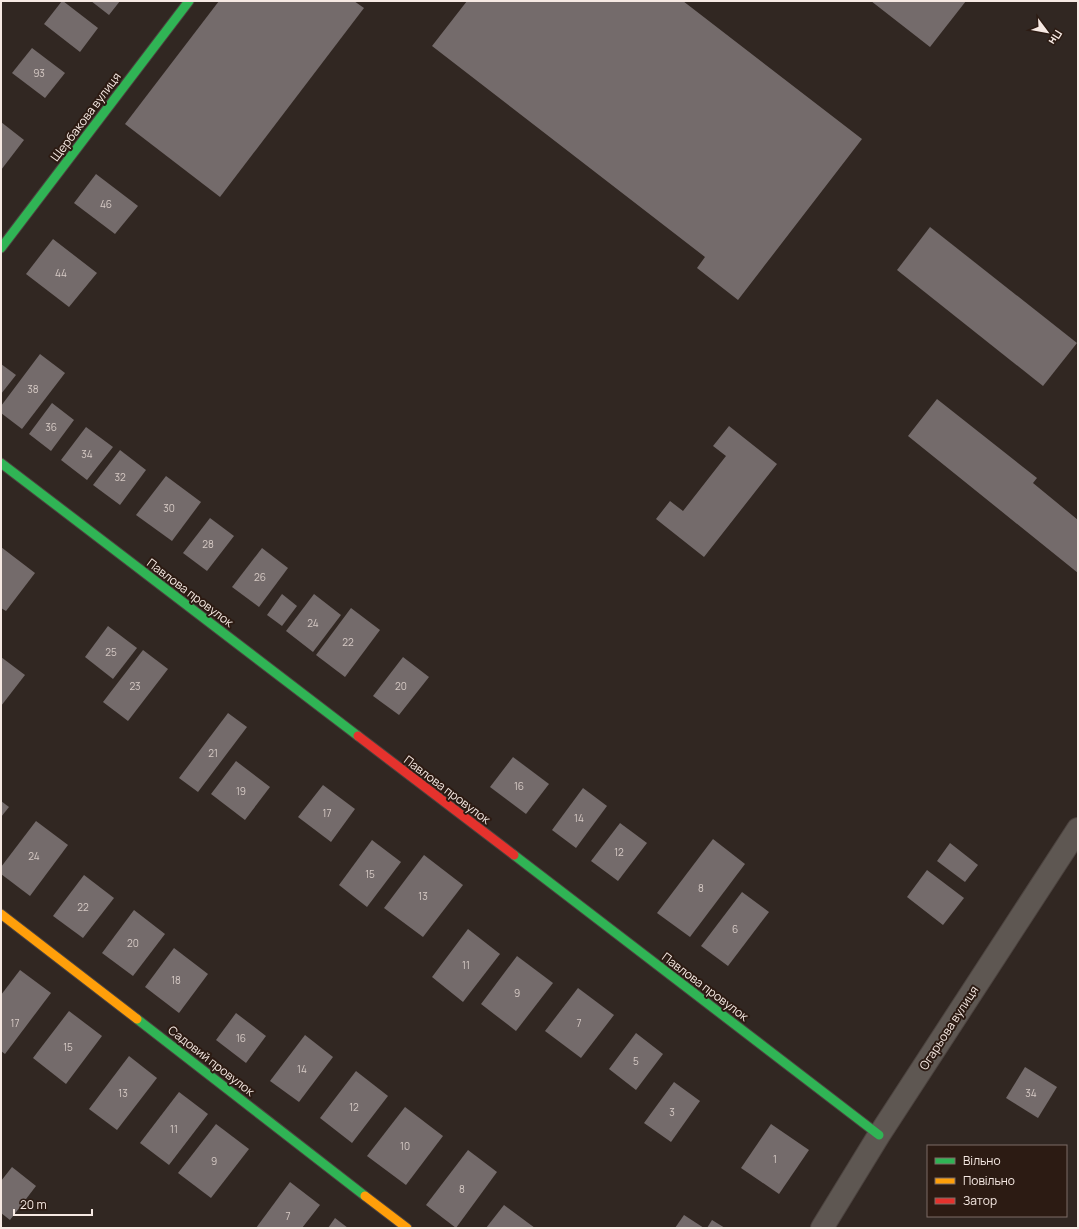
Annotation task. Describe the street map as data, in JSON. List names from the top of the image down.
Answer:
{
  "streets": {
    "street": [
      "Щербакова вулиця",
      "Павлова провулок",
      "Огарьова вулиця",
      "Садовий провулок"
    ]
  },
  "crossings": [
    ["Павлова провулок", "Огарьова вулиця"]
  ],
  "house_numbers": [
    "93",
    "46",
    "44",
    "38",
    "36",
    "34",
    "32",
    "30",
    "28",
    "26",
    "24",
    "22",
    "25",
    "23",
    "20",
    "21",
    "16",
    "19",
    "17",
    "14",
    "12",
    "24",
    "15",
    "8",
    "13",
    "22",
    "6",
    "20",
    "11",
    "18",
    "9",
    "17",
    "7",
    "16",
    "15",
    "5",
    "14",
    "13",
    "34",
    "12",
    "3",
    "11",
    "10",
    "1",
    "9",
    "8",
    "7"
  ],
  "legend": ["Вільно", "Повільно", "Затор"],
  "scale_bar": "20 m",
  "north": "bottom right"
}
